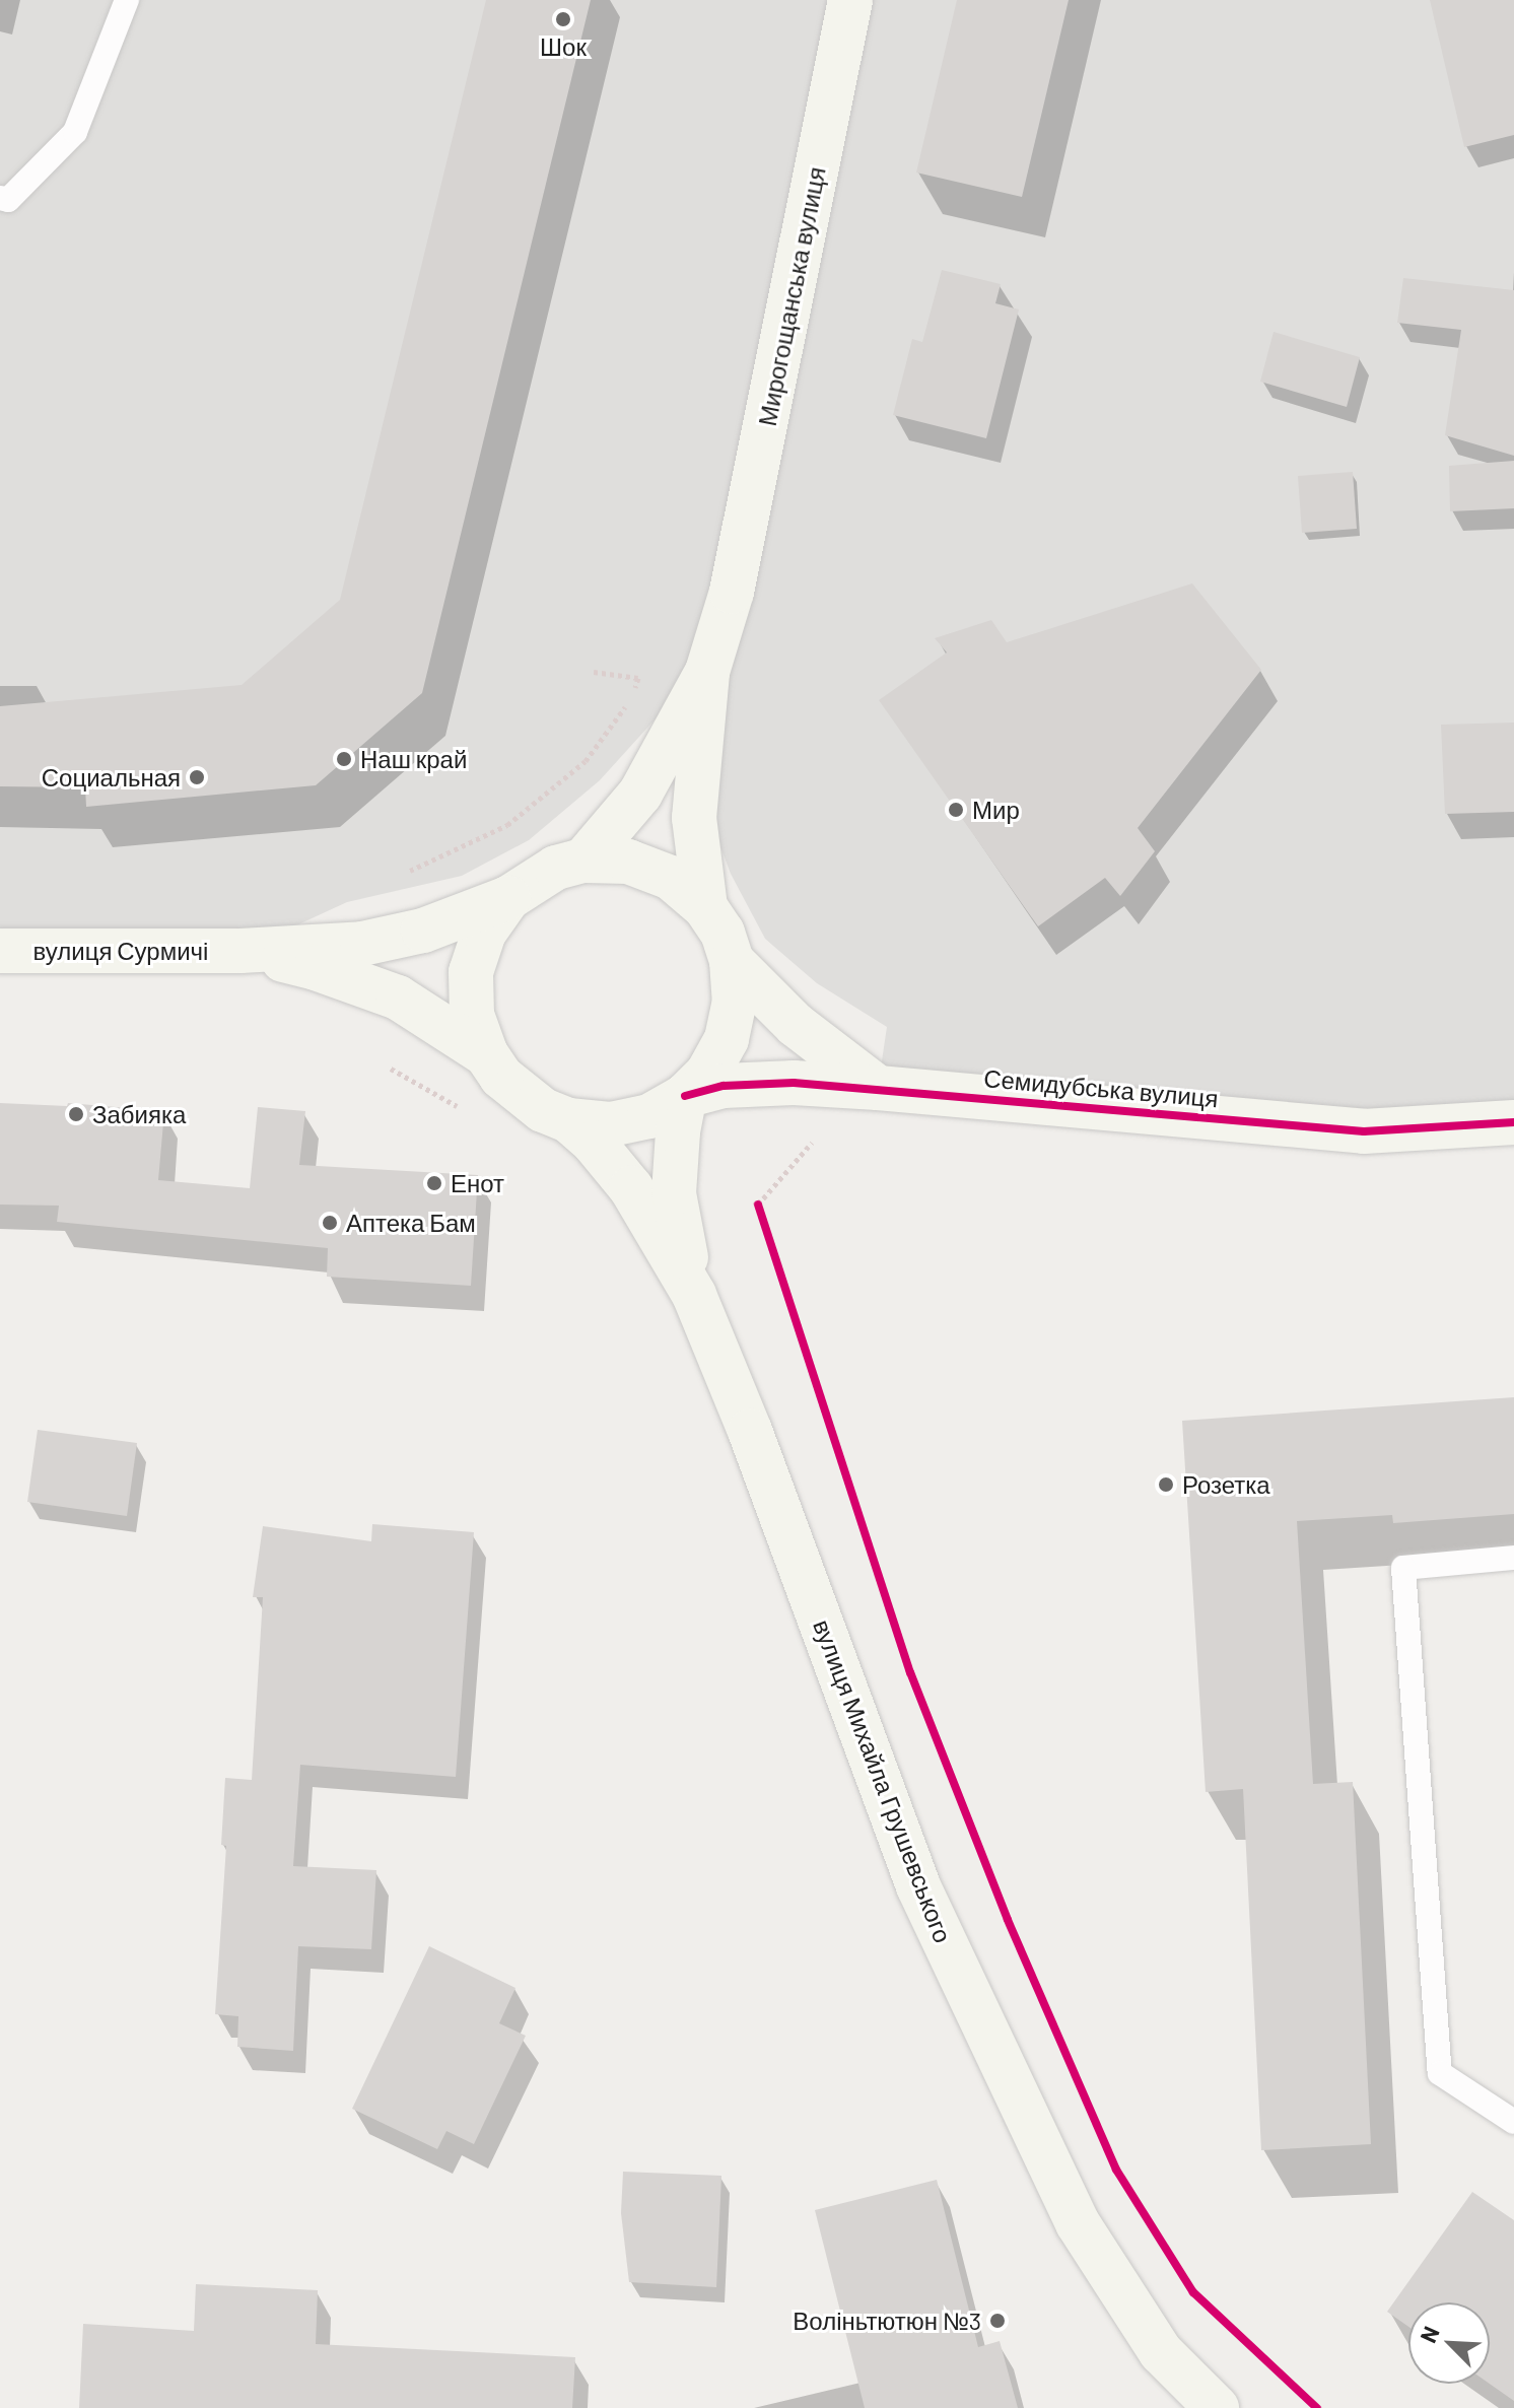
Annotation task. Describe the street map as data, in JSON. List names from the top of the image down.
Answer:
{
  "streets": {
    "main road": [
      "Мирогощанська вулиця",
      "вулиця Сурмичі",
      "Семидубська вулиця",
      "вулиця Михайла Грушевського"
    ]
  },
  "crossings": [
    ["Семидубська вулиця", "вулиця Михайла Грушевського"]
  ],
  "places": [
    "Шок",
    "Наш край",
    "Социальная",
    "Мир",
    "Забияка",
    "Енот",
    "Аптека Бам",
    "Розетка",
    "Воліньтютюн №3"
  ],
  "north": "top left"
}
